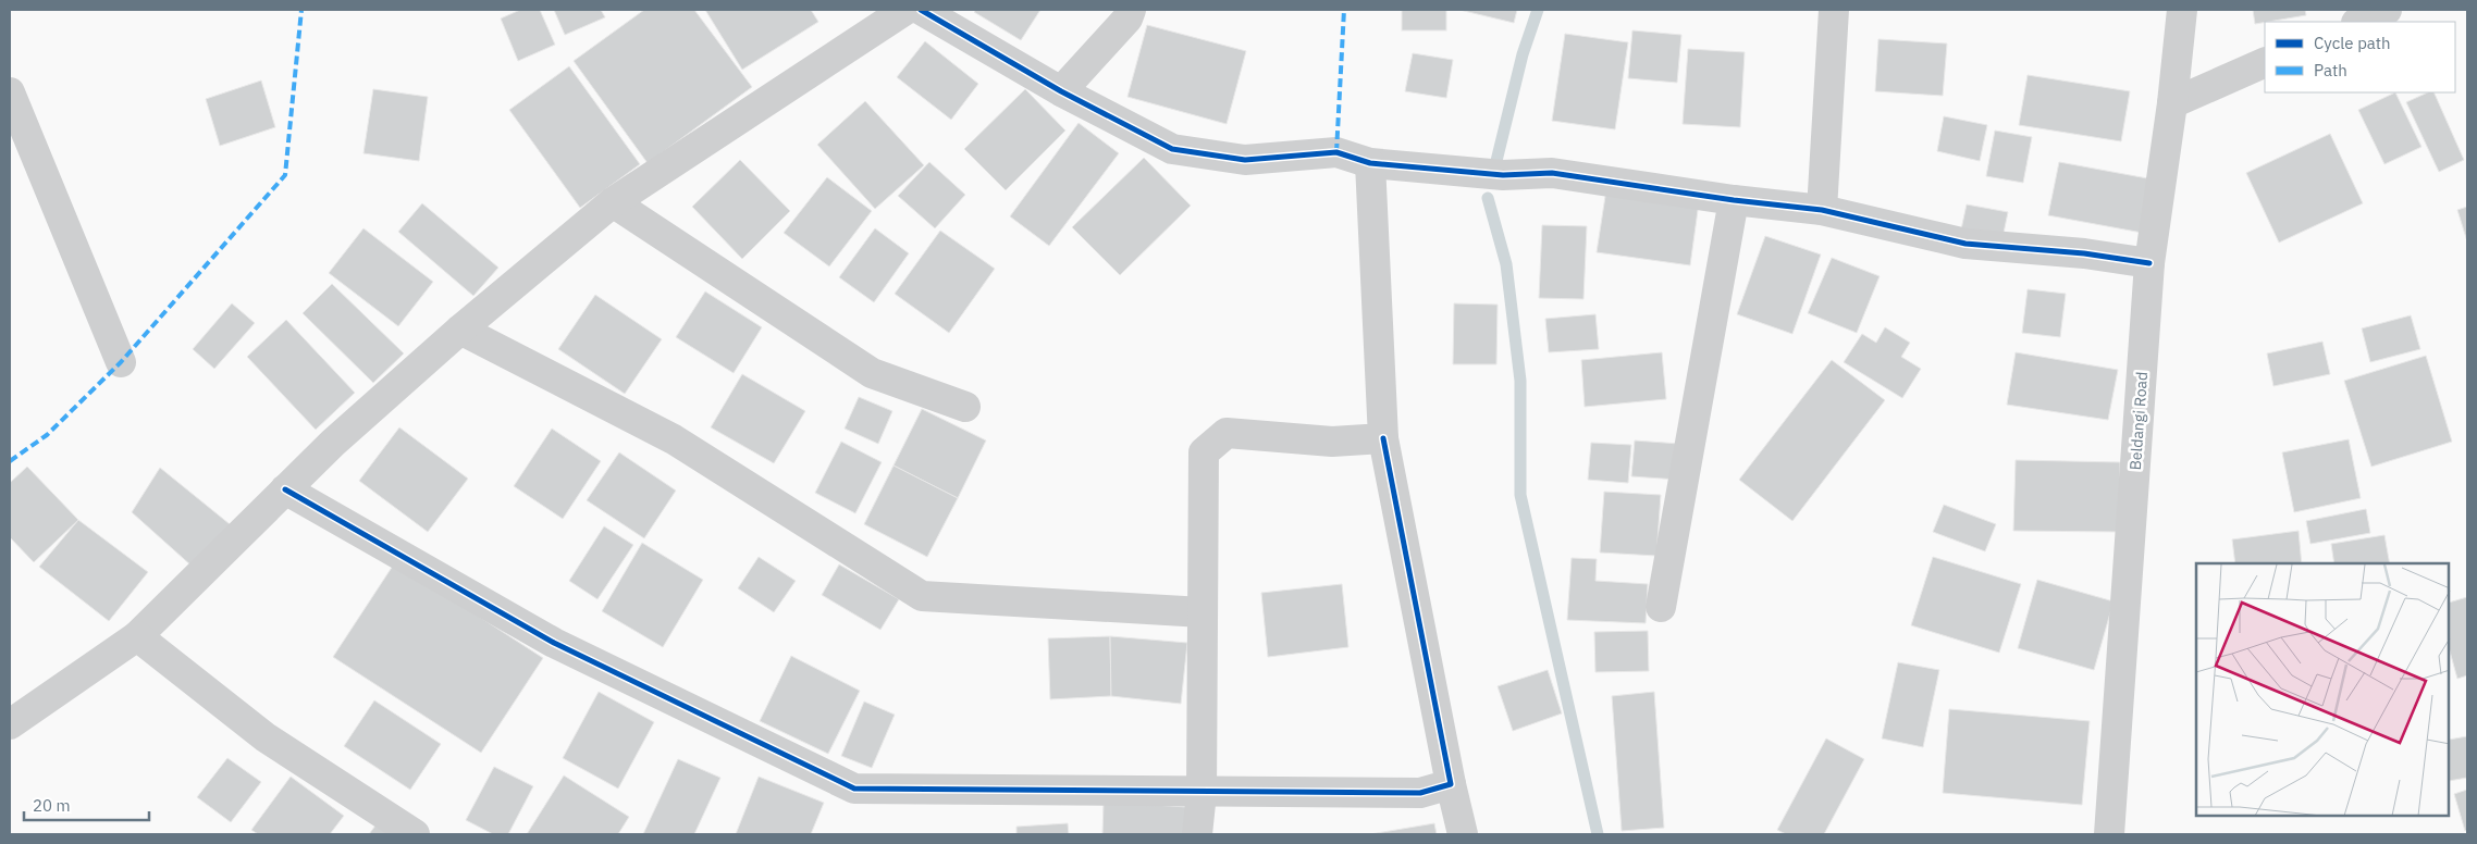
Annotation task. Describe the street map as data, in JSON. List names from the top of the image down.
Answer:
{
  "streets": {
    "street": ["Beldangi Road"]
  },
  "legend": ["Cycle path", "Path"],
  "scale_bar": "20 m"
}
